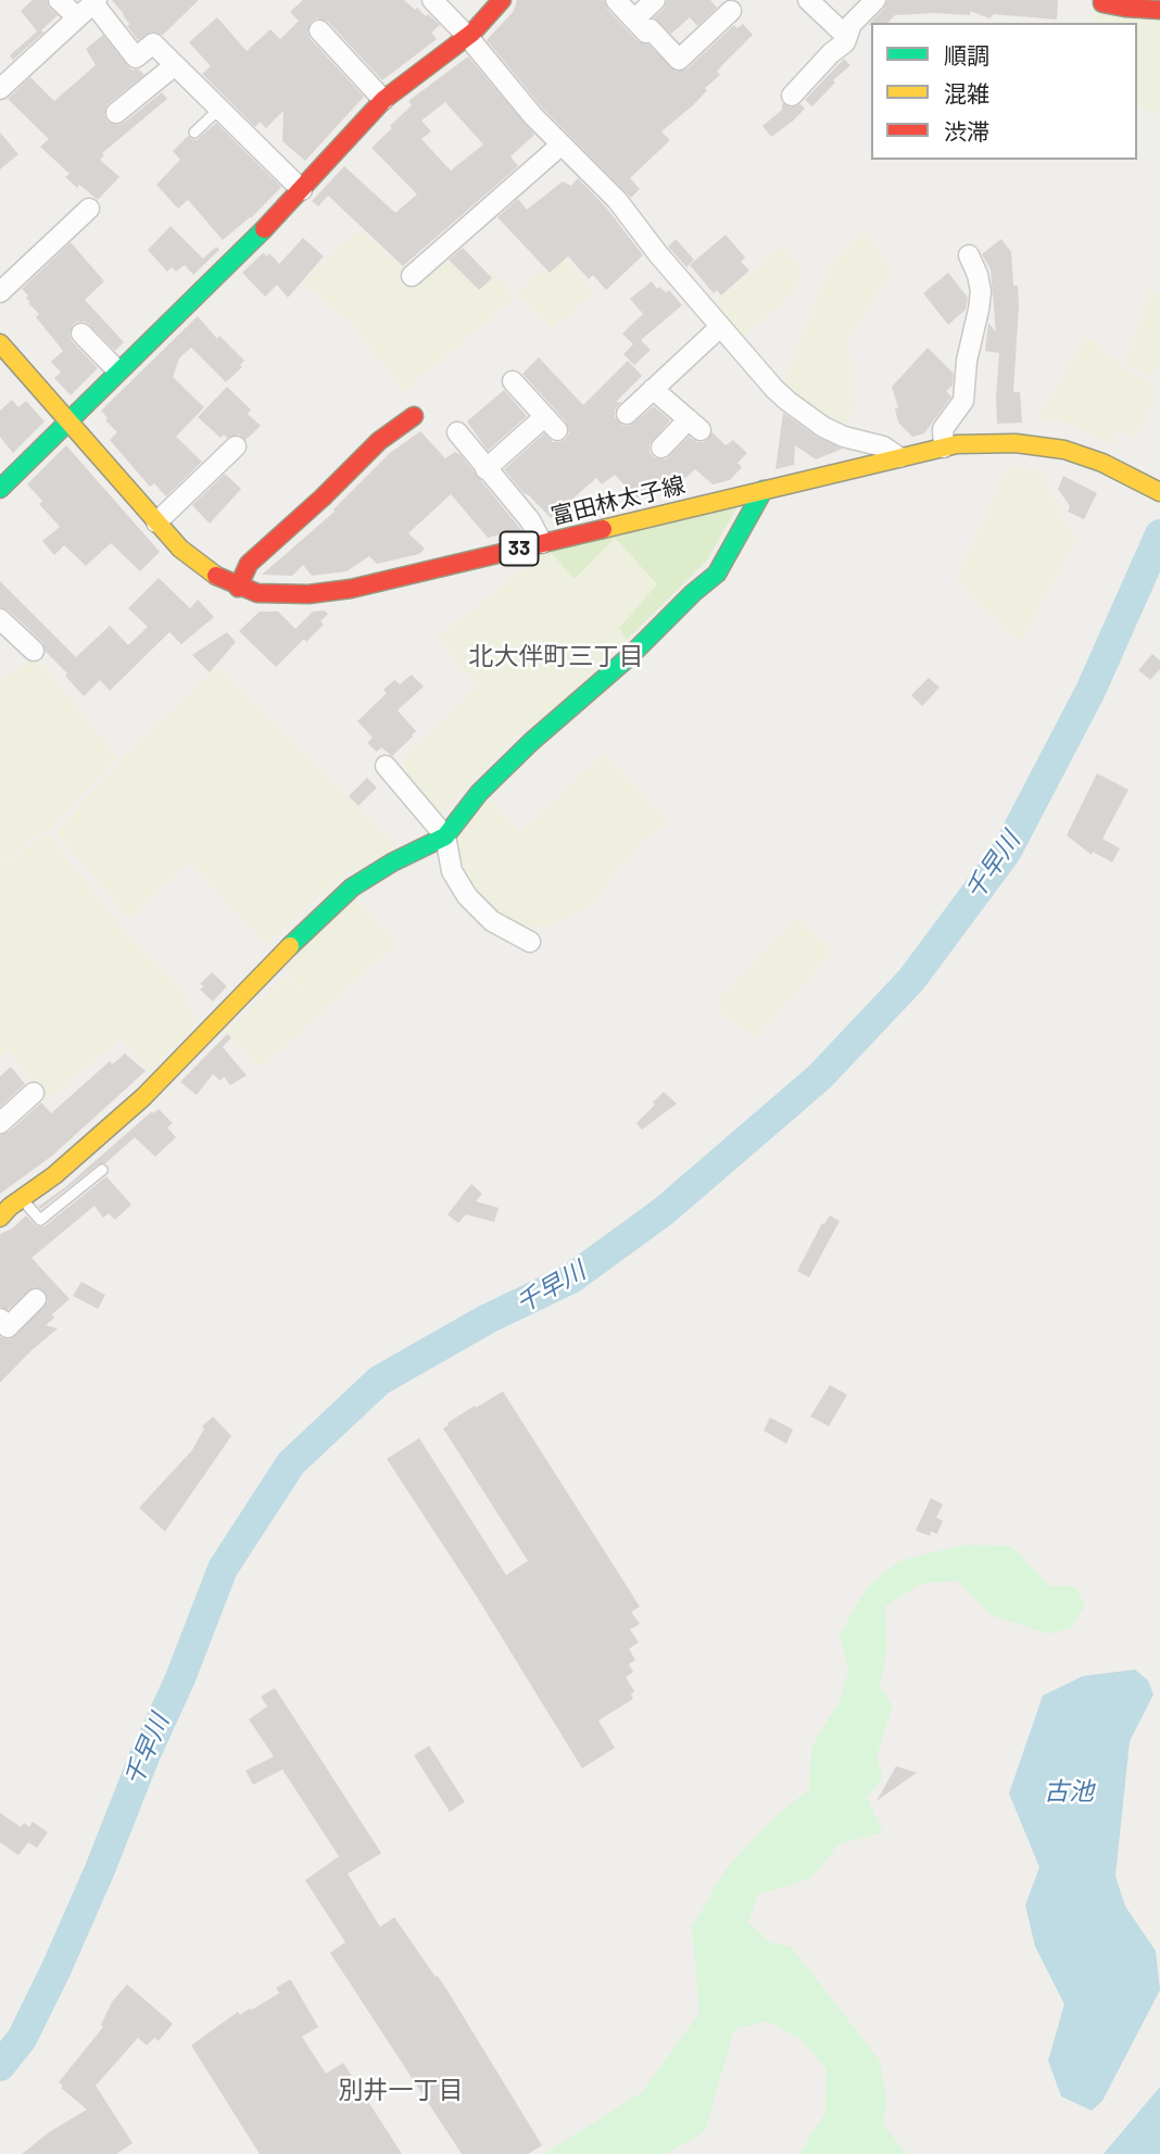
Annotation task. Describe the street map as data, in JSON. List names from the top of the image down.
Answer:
{
  "streets": {
    "street": ["富田林太子線", "33"]
  },
  "districts": ["北大伴町三丁目", "別井一丁目"],
  "water": ["千早川", "古池"],
  "legend": ["順調", "混雑", "渋滞"]
}
